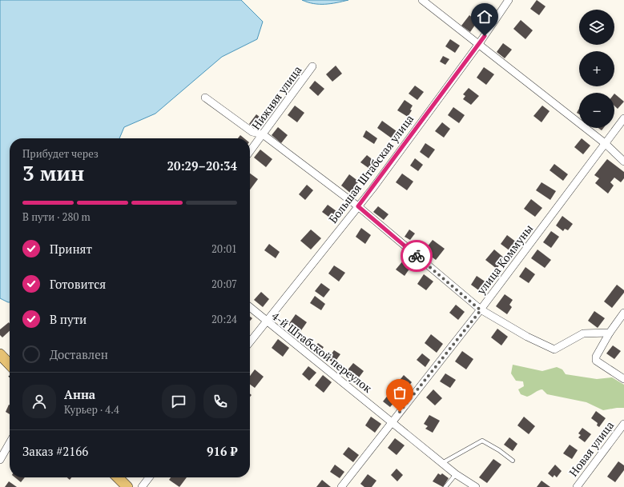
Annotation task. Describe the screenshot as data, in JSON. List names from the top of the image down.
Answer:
{
  "streets": {
    "street": [
      "Нижняя улица",
      "Большая Штабская улица",
      "улица Коммуны",
      "4-й Штабской переулок",
      "Новая улица"
    ]
  },
  "crossings": [
    ["Большая Штабская улица", "4-й Штабской переулок"],
    ["улица Коммуны", "4-й Штабской переулок"]
  ],
  "page": {
    "map_buttons": ["+", "−"],
    "heading": ["3 мин", "Прибудет через", "20:29–20:34"],
    "panel": [
      "Анна",
      "Курьер · 4.4",
      "Заказ #2166",
      "916 ₽"
    ],
    "bar": "В пути · 280 m",
    "list": [
      ["Принят", "20:01"],
      ["Готовится", "20:07"],
      ["В пути", "20:24"],
      "Доставлен"
    ]
  }
}
